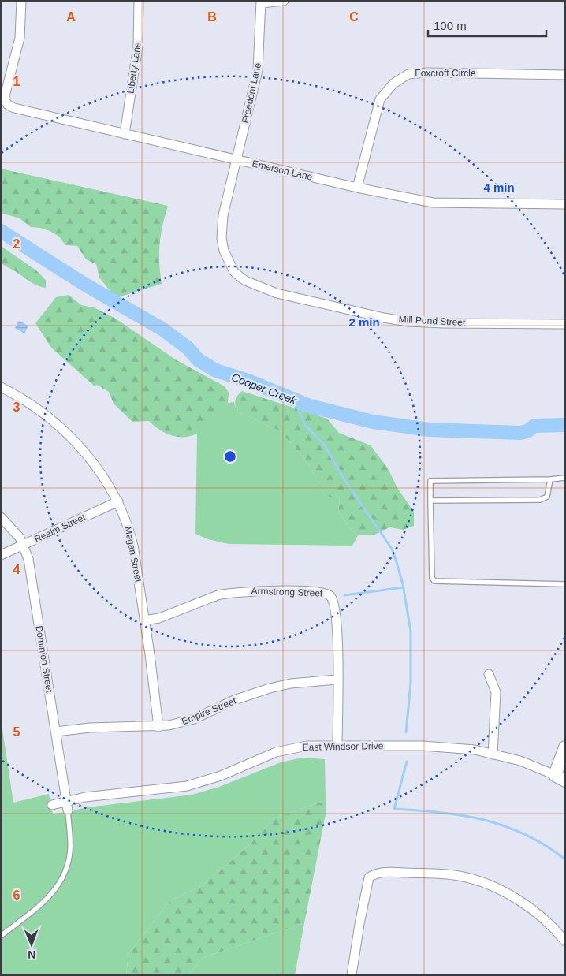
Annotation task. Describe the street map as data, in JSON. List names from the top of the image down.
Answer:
{
  "streets": {
    "street": [
      "Liberty Lane",
      "Foxcroft Circle",
      "Freedom Lane",
      "Emerson Lane",
      "Mill Pond Street",
      "Realm Street",
      "Megan Street",
      "Armstrong Street",
      "Dominion Street",
      "Empire Street",
      "East Windsor Drive"
    ]
  },
  "crossings": [
    ["Liberty Lane", "Emerson Lane"],
    ["Foxcroft Circle", "Emerson Lane"],
    ["Freedom Lane", "Emerson Lane"],
    ["Freedom Lane", "Mill Pond Street"],
    ["Emerson Lane", "Mill Pond Street"],
    ["Realm Street", "Megan Street"],
    ["Realm Street", "Dominion Street"],
    ["Megan Street", "Armstrong Street"],
    ["Megan Street", "Empire Street"],
    ["Armstrong Street", "Empire Street"],
    ["Armstrong Street", "East Windsor Drive"],
    ["Dominion Street", "Empire Street"],
    ["Dominion Street", "East Windsor Drive"]
  ],
  "water": ["Cooper Creek"],
  "scale_bar": "100 m",
  "north": "bottom",
  "grid": {
    "columns": ["A", "B", "C"],
    "rows": [
      "1",
      "2",
      "3",
      "4",
      "5",
      "6"
    ]
  },
  "rings": ["4 min", "2 min"]
}
